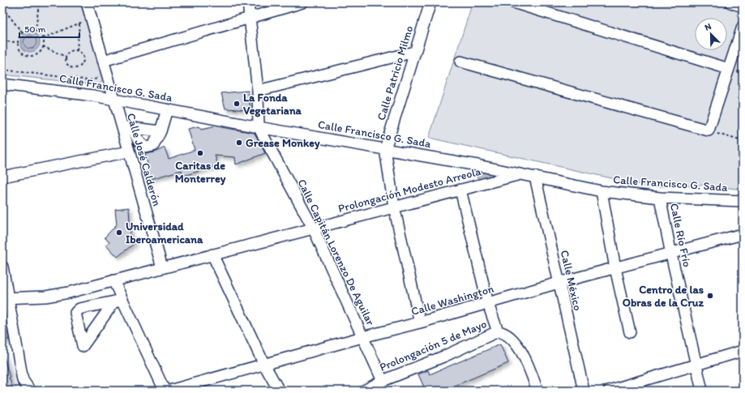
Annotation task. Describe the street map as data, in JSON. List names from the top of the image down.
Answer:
{
  "streets": {
    "street": [
      "Calle Patricio Milmo",
      "Calle Francisco G. Sada",
      "Calle José Calderón",
      "Prolongación Modesto Arreola",
      "Calle Río Frío",
      "Calle Capitán Lorenzo De Aguilar",
      "Calle México",
      "Calle Washington",
      "Prolongación 5 de Mayo"
    ]
  },
  "crossings": [
    ["Calle Patricio Milmo", "Calle Francisco G. Sada"],
    ["Calle Patricio Milmo", "Prolongación Modesto Arreola"],
    ["Calle Patricio Milmo", "Calle Washington"],
    ["Calle Francisco G. Sada", "Calle José Calderón"],
    ["Calle Francisco G. Sada", "Prolongación Modesto Arreola"],
    ["Calle Francisco G. Sada", "Calle Río Frío"],
    ["Calle Francisco G. Sada", "Calle Capitán Lorenzo De Aguilar"],
    ["Calle Francisco G. Sada", "Calle México"],
    ["Calle José Calderón", "Prolongación Modesto Arreola"],
    ["Prolongación Modesto Arreola", "Calle Capitán Lorenzo De Aguilar"],
    ["Calle Río Frío", "Calle Washington"],
    ["Calle Capitán Lorenzo De Aguilar", "Calle Washington"],
    ["Calle Capitán Lorenzo De Aguilar", "Prolongación 5 de Mayo"],
    ["Calle México", "Calle Washington"]
  ],
  "places": [
    "La Fonda Vegetariana",
    "Grease Monkey",
    "Caritas de Monterrey",
    "Universidad Iberoamericana",
    "Centro de las Obras de la Cruz"
  ],
  "scale_bar": "50 m",
  "north": "top left"
}
